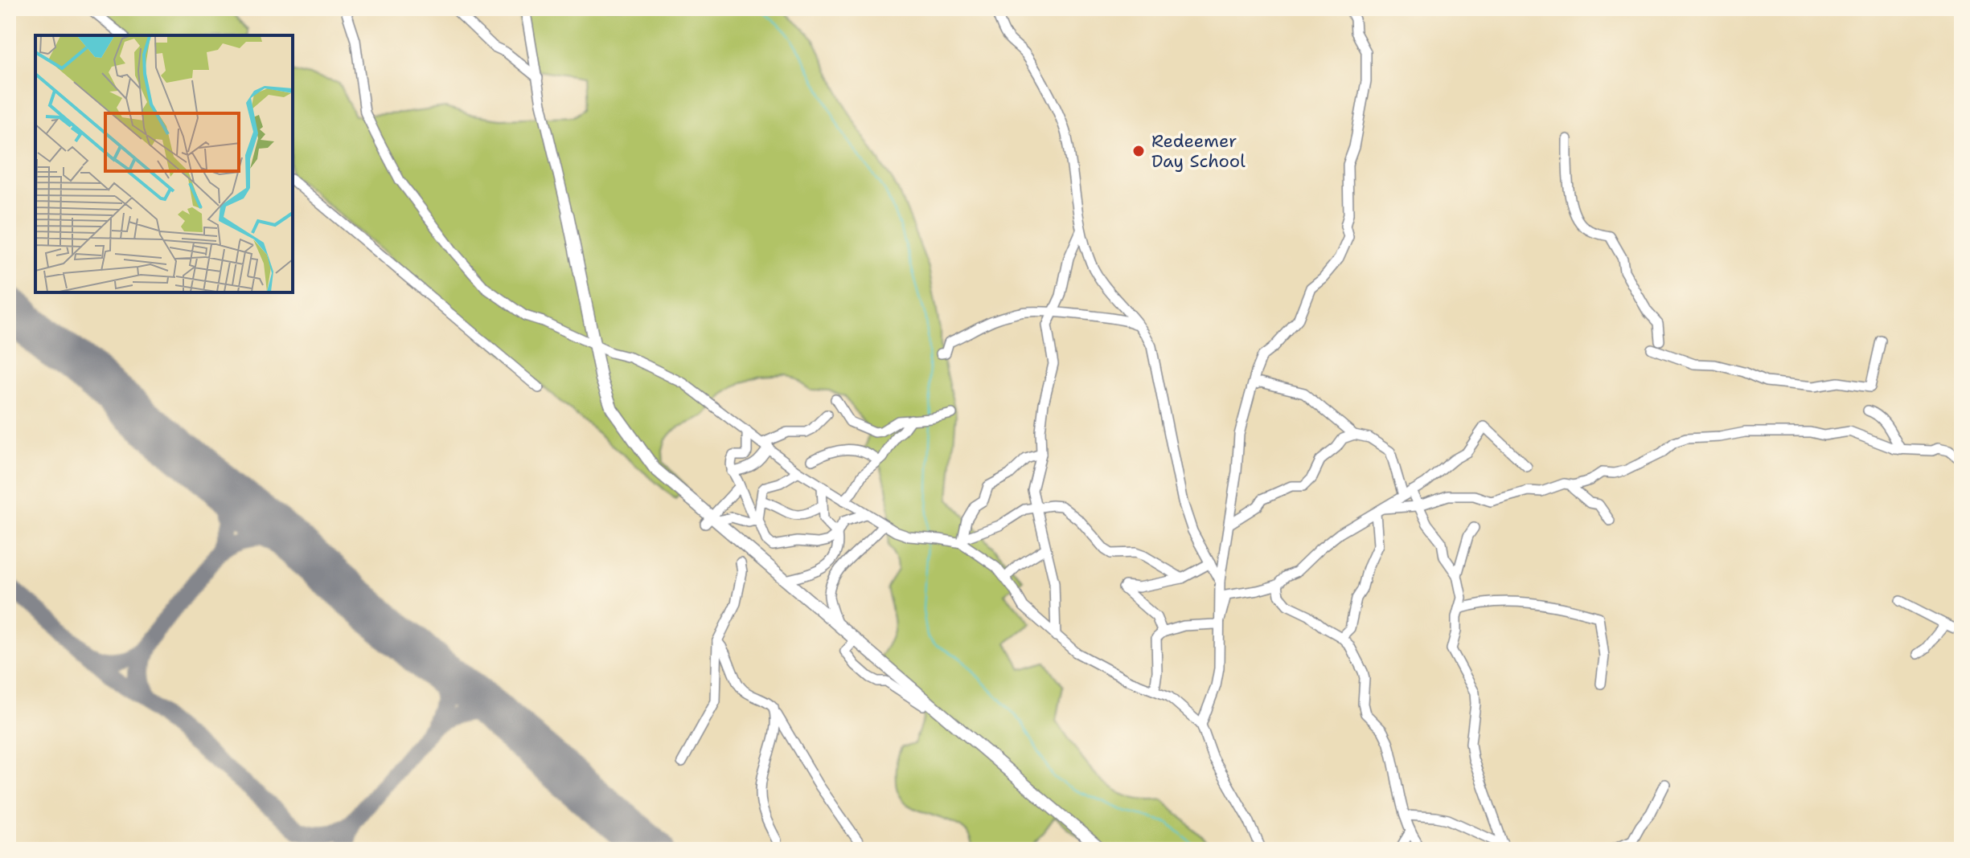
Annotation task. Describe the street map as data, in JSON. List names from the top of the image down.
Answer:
{
  "places": ["Redeemer Day School"]
}
